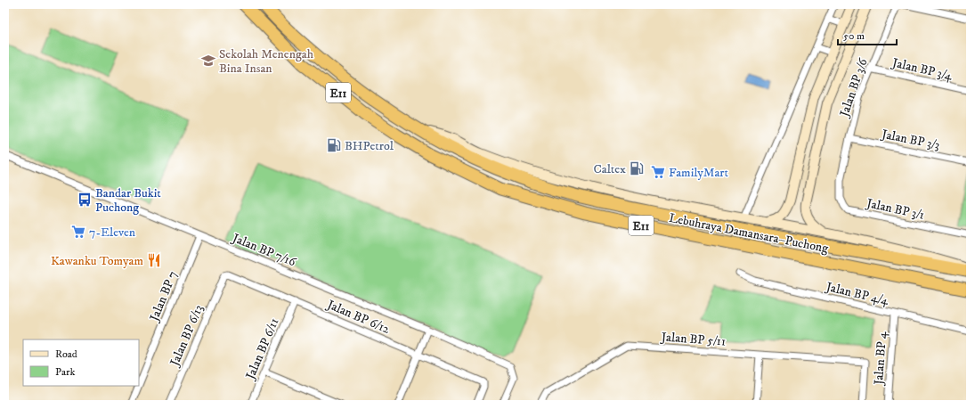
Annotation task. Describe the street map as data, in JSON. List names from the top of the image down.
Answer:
{
  "streets": {
    "highway": ["E11", "Lebuhraya Damansara–Puchong"],
    "street": [
      "Jalan BP 3/4",
      "Jalan BP 3/6",
      "Jalan BP 3/3",
      "Jalan BP 3/1",
      "Jalan BP 7/16",
      "Jalan BP 4/4",
      "Jalan BP 7",
      "Jalan BP 6/12",
      "Jalan BP 6/13",
      "Jalan BP 5/11",
      "Jalan BP 6/11",
      "Jalan BP 4"
    ]
  },
  "crossings": [
    ["Jalan BP 3/4", "Jalan BP 3/6"],
    ["Jalan BP 3/6", "Jalan BP 3/3"],
    ["Jalan BP 3/6", "Jalan BP 3/1"],
    ["Jalan BP 7/16", "Jalan BP 7"],
    ["Jalan BP 4/4", "Jalan BP 4"],
    ["Jalan BP 6/12", "Jalan BP 6/13"],
    ["Jalan BP 6/12", "Jalan BP 6/11"]
  ],
  "places": {
    "school or university": ["Sekolah Menengah Bina Insan"],
    "fuel station": ["BHPetrol", "Caltex"],
    "supermarket": ["FamilyMart", "7-Eleven"],
    "bus stop": ["Bandar Bukit Puchong"],
    "restaurant": ["Kawanku Tomyam"]
  },
  "legend": ["Road", "Park"],
  "scale_bar": "50 m"
}
